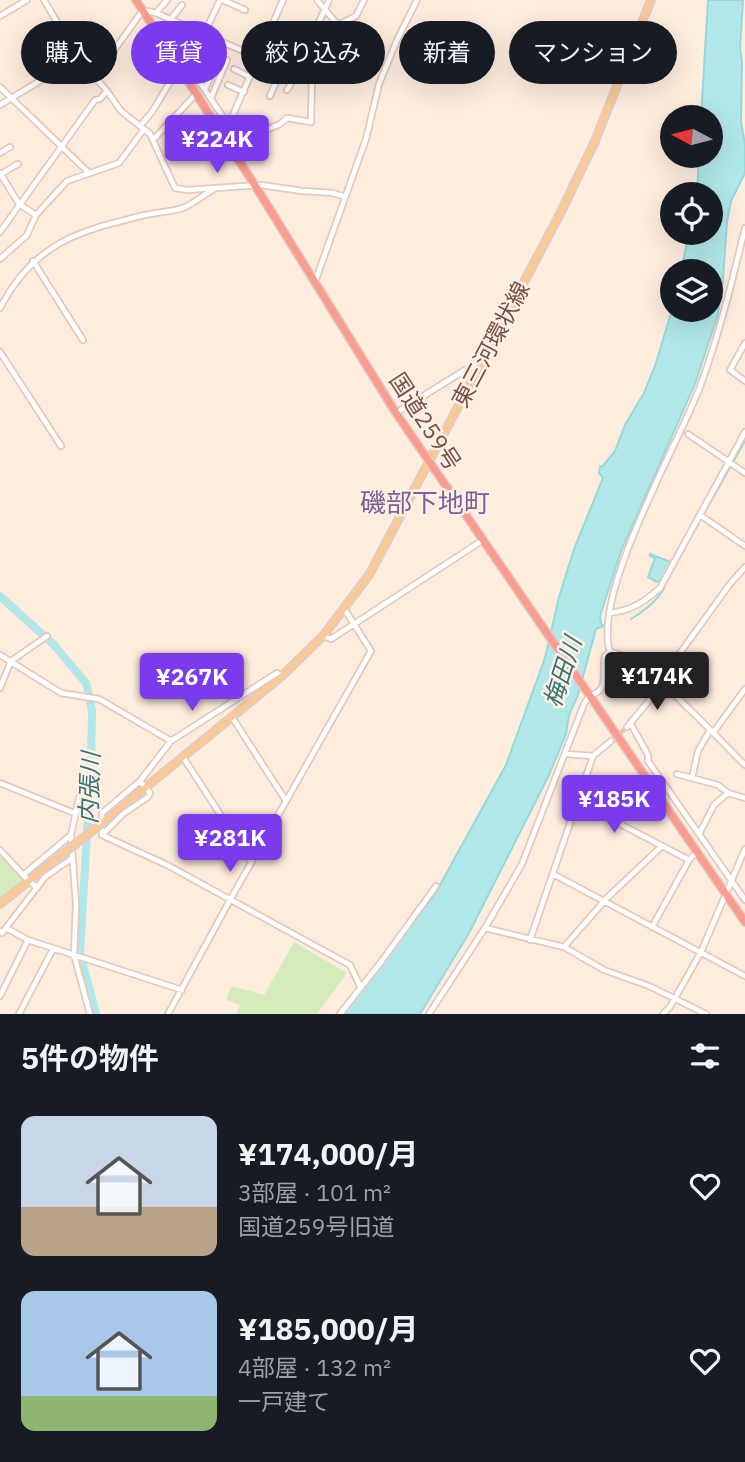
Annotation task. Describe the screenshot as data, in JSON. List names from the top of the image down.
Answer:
{
  "streets": {
    "highway": ["国道259号"],
    "main road": ["東三河環状線"]
  },
  "crossings": [
    ["東三河環状線", "国道259号"]
  ],
  "districts": ["磯部下地町"],
  "water": ["梅田川", "内張川"],
  "north": "left",
  "page": {
    "chip": [
      "購入",
      "賃貸",
      "絞り込み",
      "新着",
      "マンション"
    ],
    "price": [
      "¥224K",
      "¥174K",
      "¥267K",
      "¥185K",
      "¥281K"
    ],
    "heading": "5件の物件",
    "list": [
      {
        "name": "¥174,000/月",
        "note": "3部屋 · 101 m² · 国道259号旧道"
      },
      {
        "name": "¥185,000/月",
        "note": "4部屋 · 132 m² · 一戸建て"
      }
    ]
  }
}
